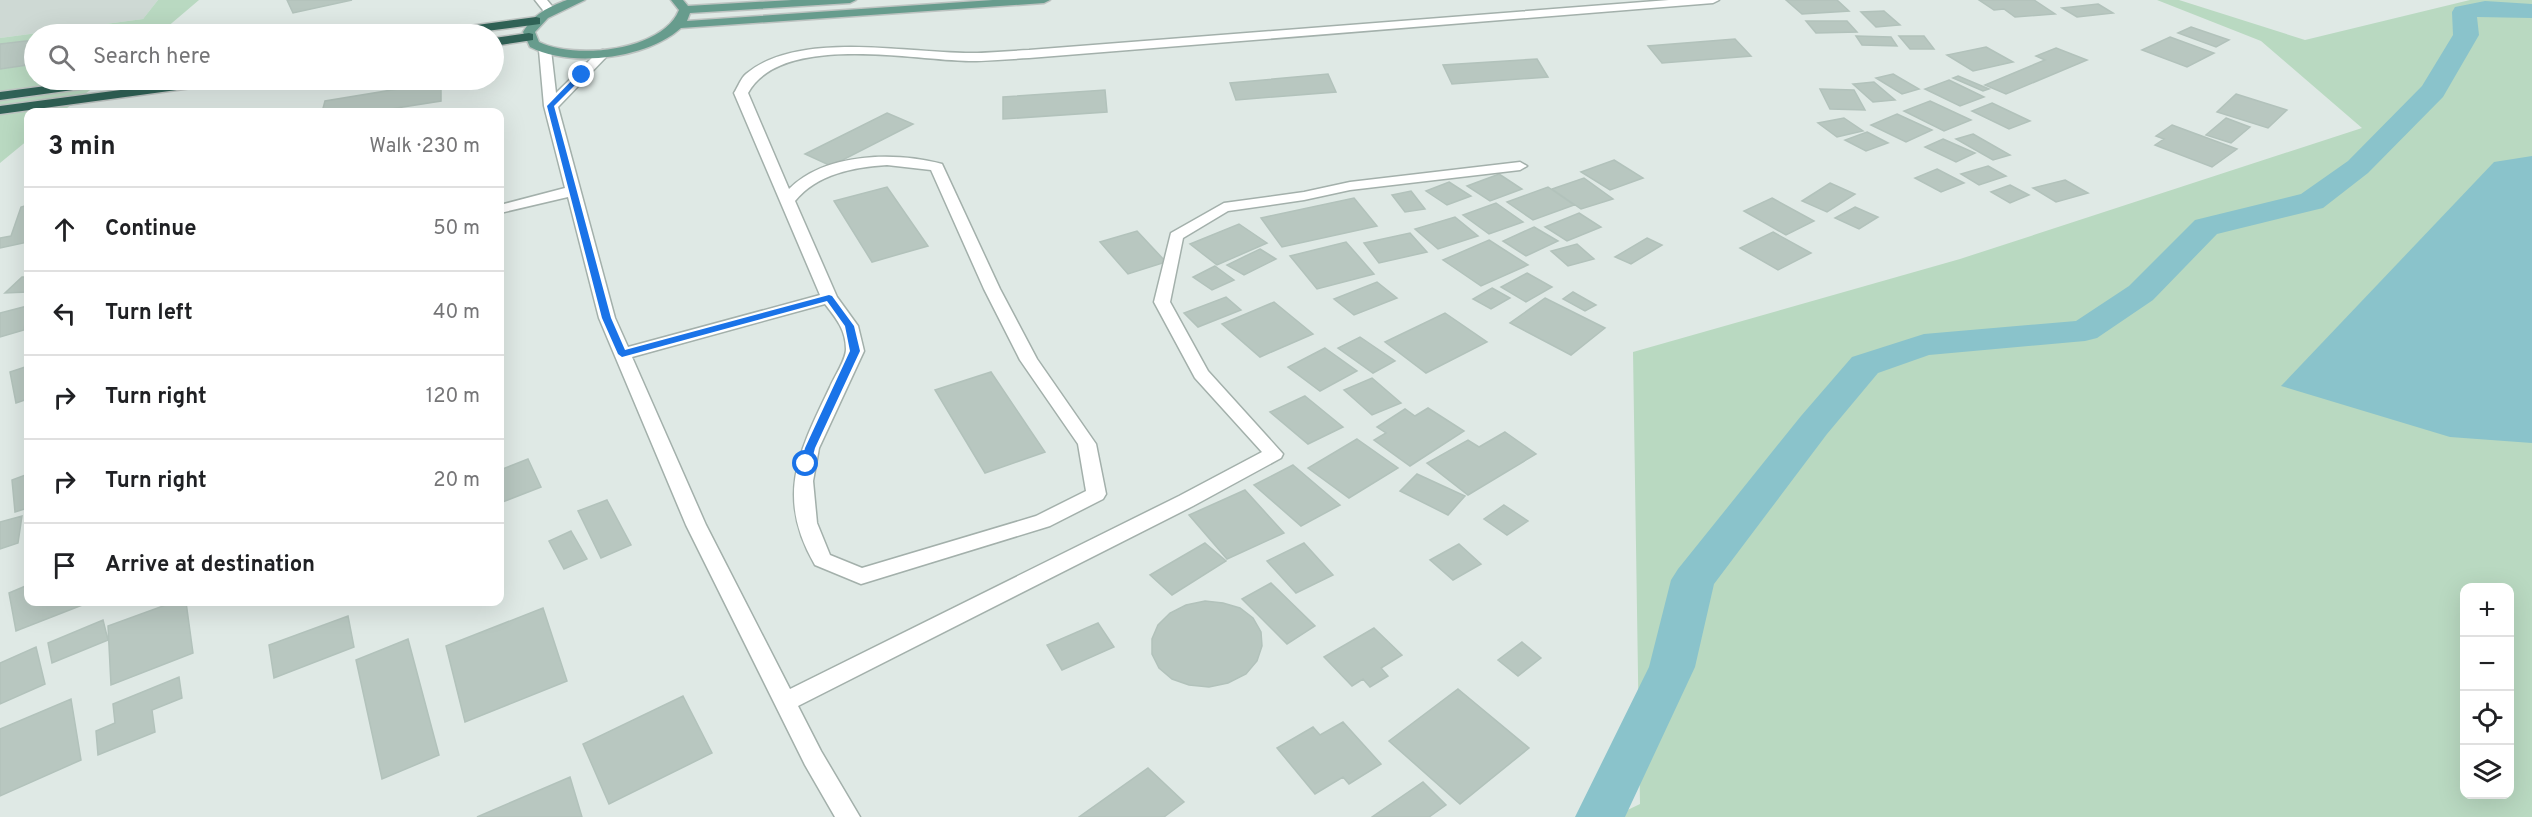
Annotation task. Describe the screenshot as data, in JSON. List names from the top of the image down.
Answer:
{
  "page": {
    "search": "Search here",
    "heading": ["3 min", "Walk · 230 m"],
    "list": [
      ["Continue", "50 m"],
      ["Turn left", "40 m"],
      ["Turn right", "120 m"],
      ["Turn right", "20 m"],
      "Arrive at destination"
    ],
    "map_buttons": ["+", "−"]
  }
}
